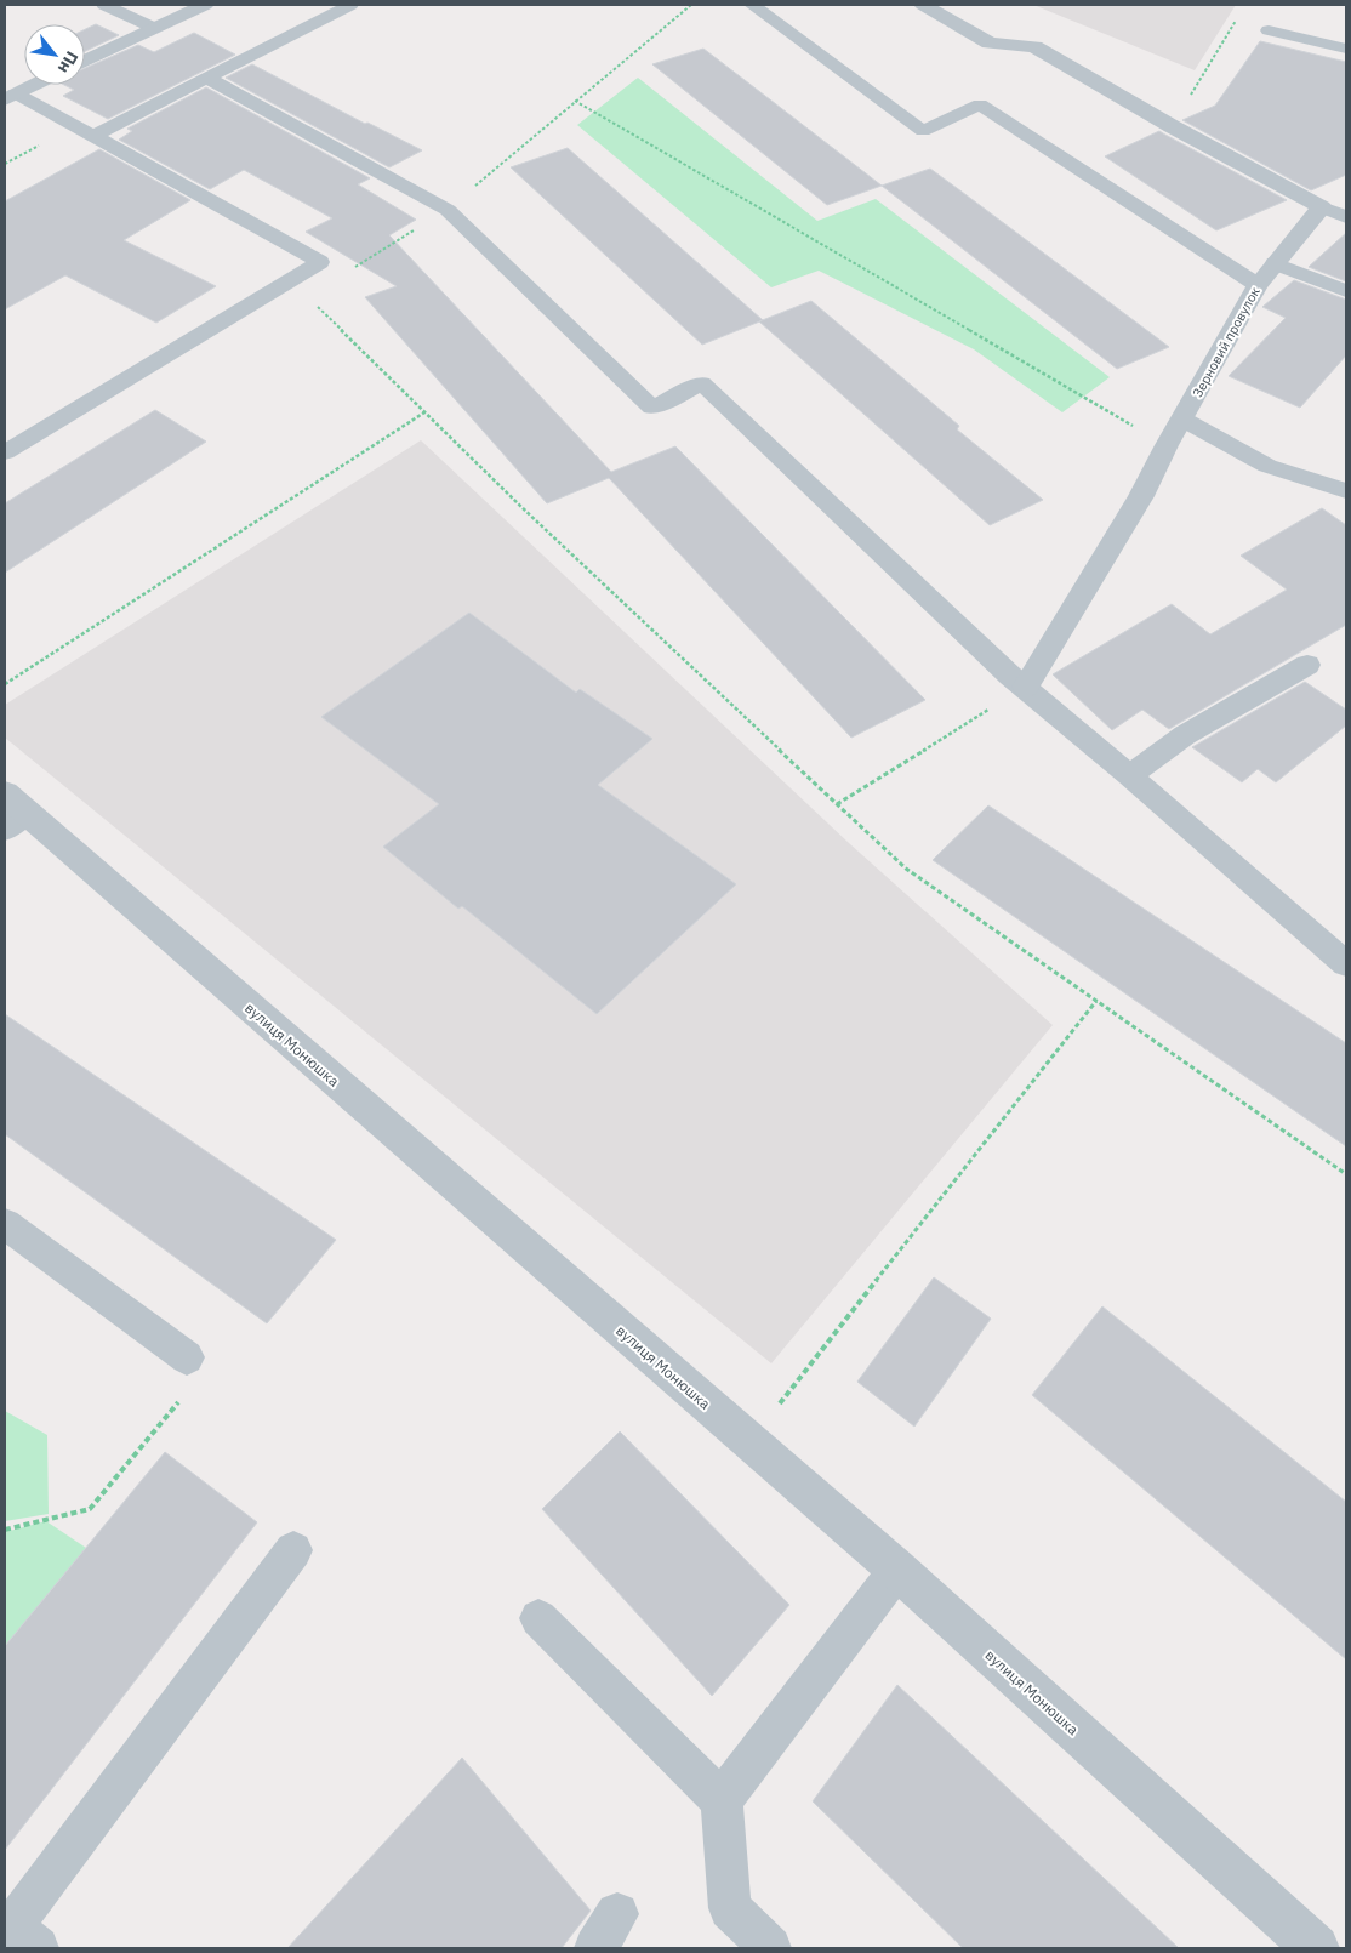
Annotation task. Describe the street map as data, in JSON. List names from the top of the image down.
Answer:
{
  "streets": {
    "street": ["Зерновий провулок", "вулиця Монюшка"]
  },
  "north": "bottom right"
}
